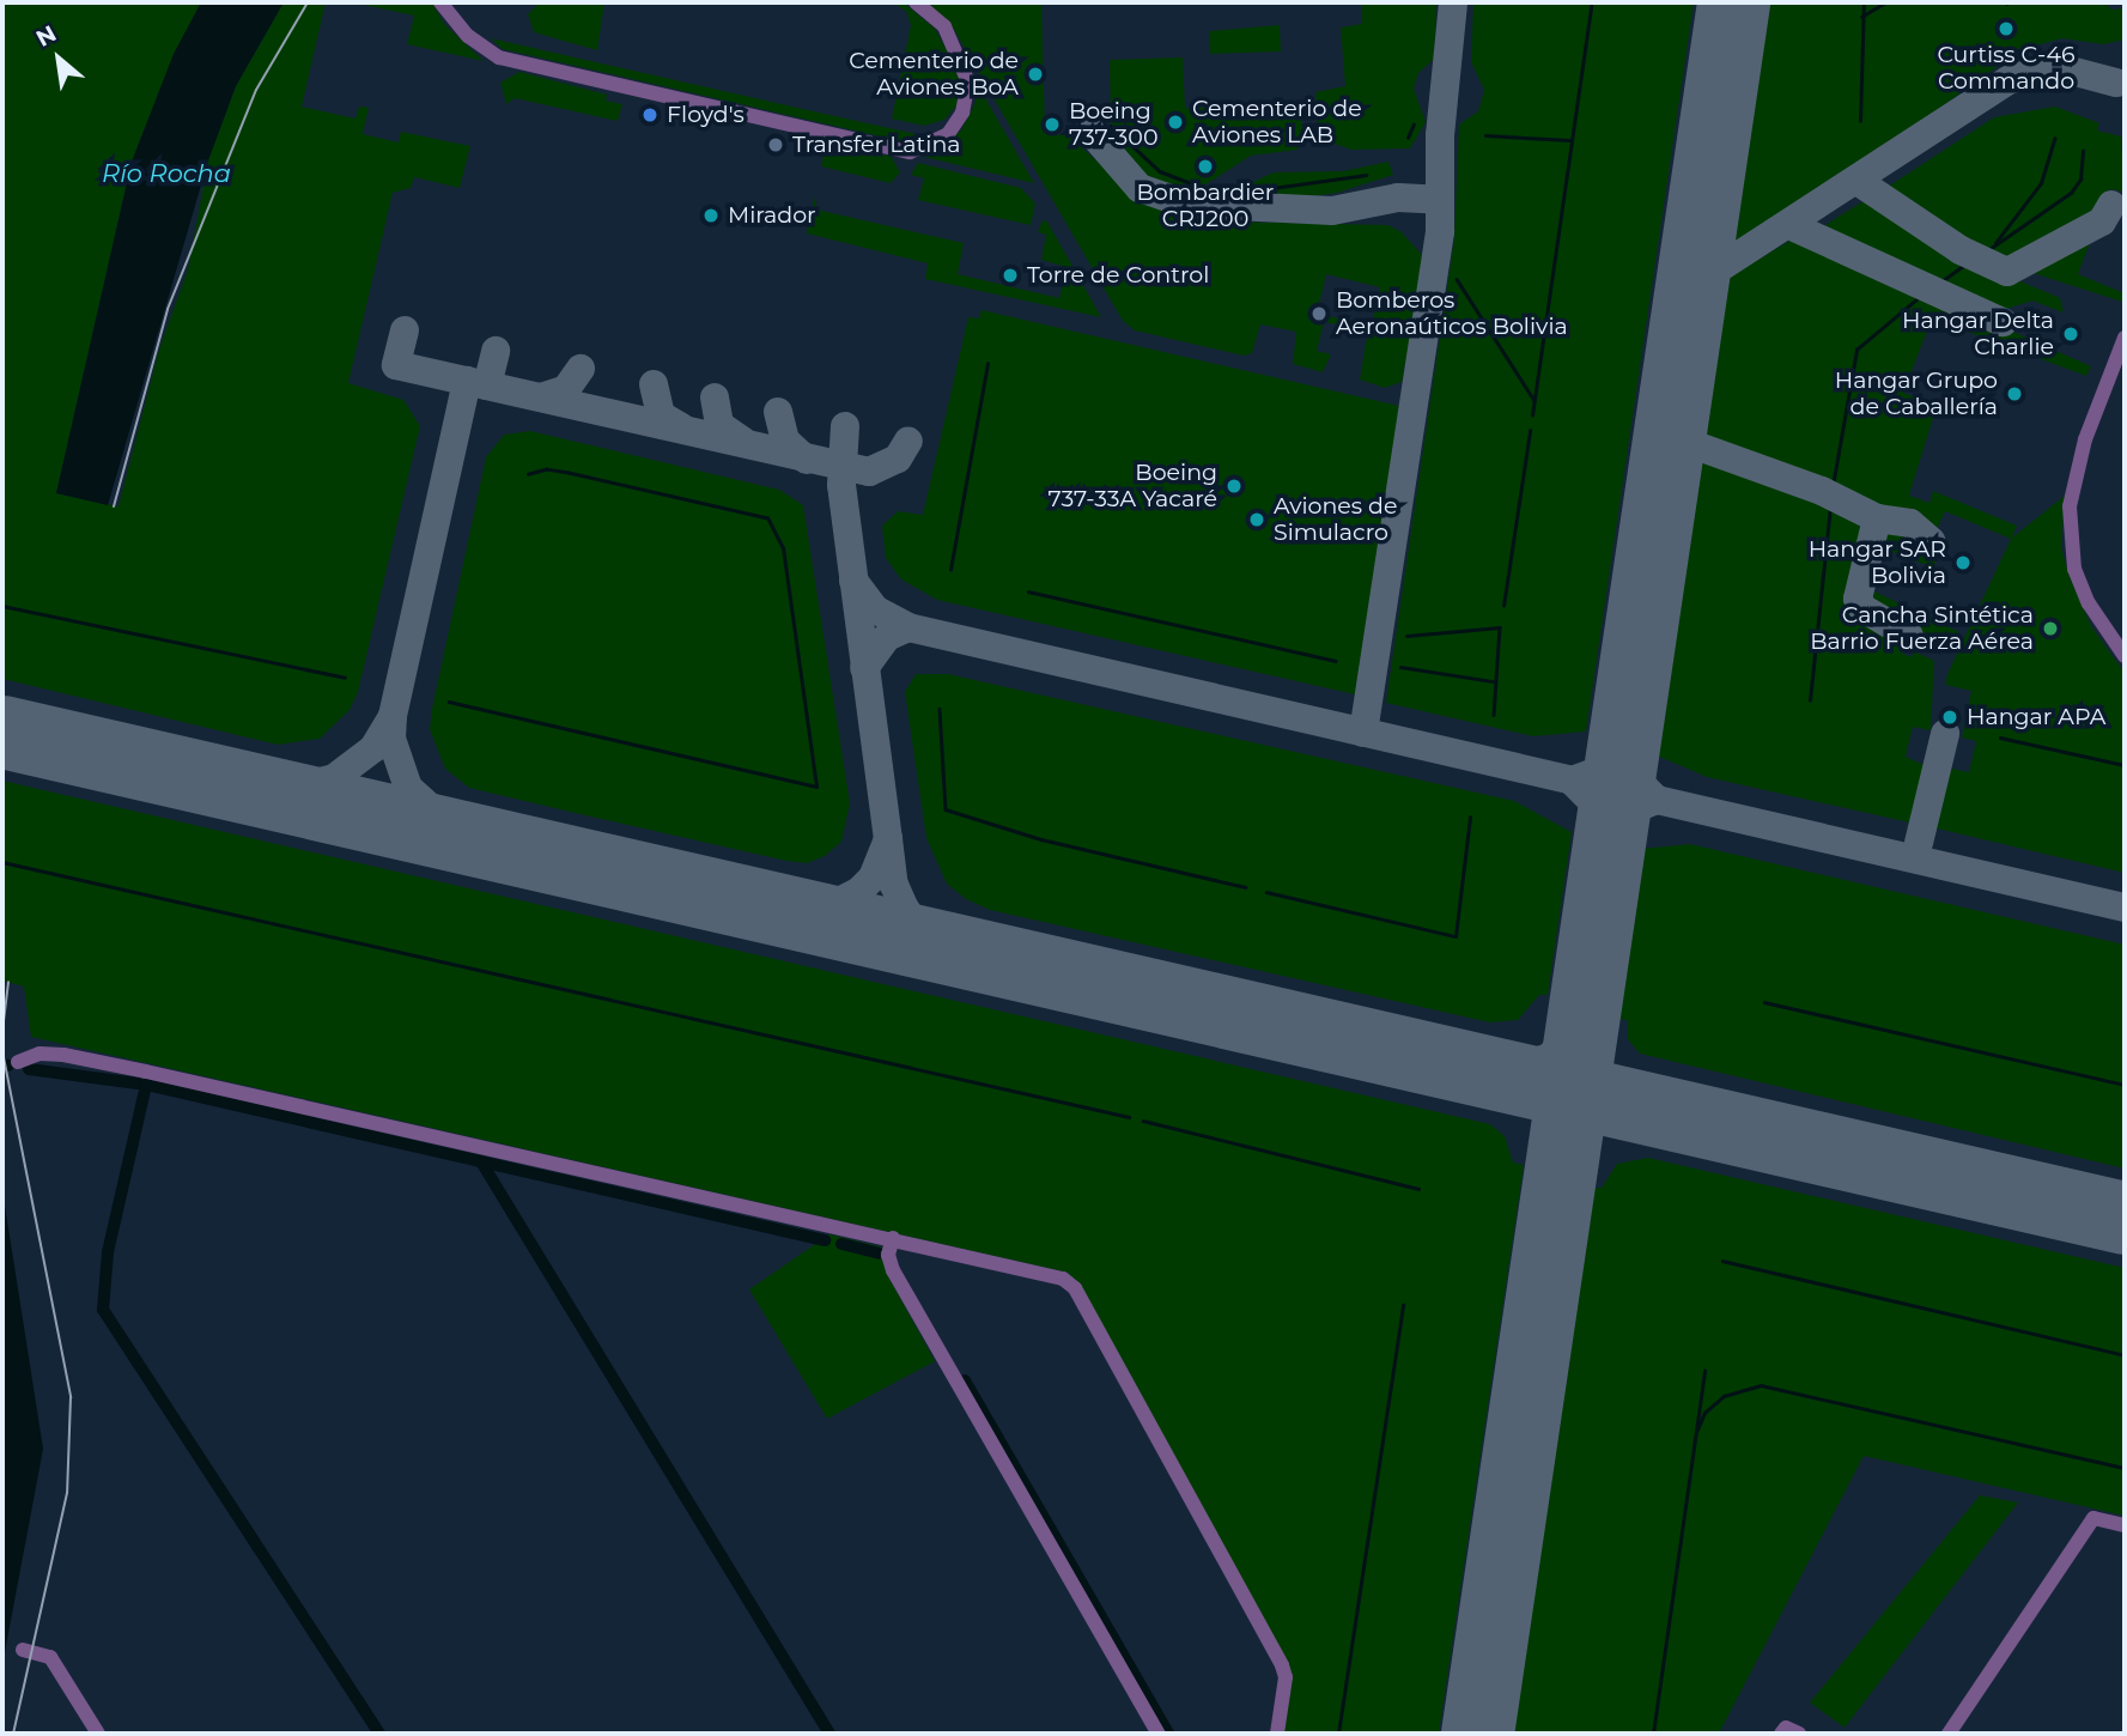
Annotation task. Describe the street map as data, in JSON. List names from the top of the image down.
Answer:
{
  "water": ["Río Rocha"],
  "places": [
    "Curtiss C-46 Commando",
    "Cementerio de Aviones BoA",
    "Floyd's",
    "Cementerio de Aviones LAB",
    "Boeing 737-300",
    "Transfer Latina",
    "Bombardier CRJ200",
    "Mirador",
    "Torre de Control",
    "Bomberos Aeronaúticos Bolivia",
    "Hangar Delta Charlie",
    "Hangar Grupo de Caballería",
    "Boeing 737-33A Yacaré",
    "Aviones de Simulacro",
    "Hangar SAR Bolivia",
    "Cancha Sintética Barrio Fuerza Aérea",
    "Hangar APA"
  ],
  "north": "top left"
}
